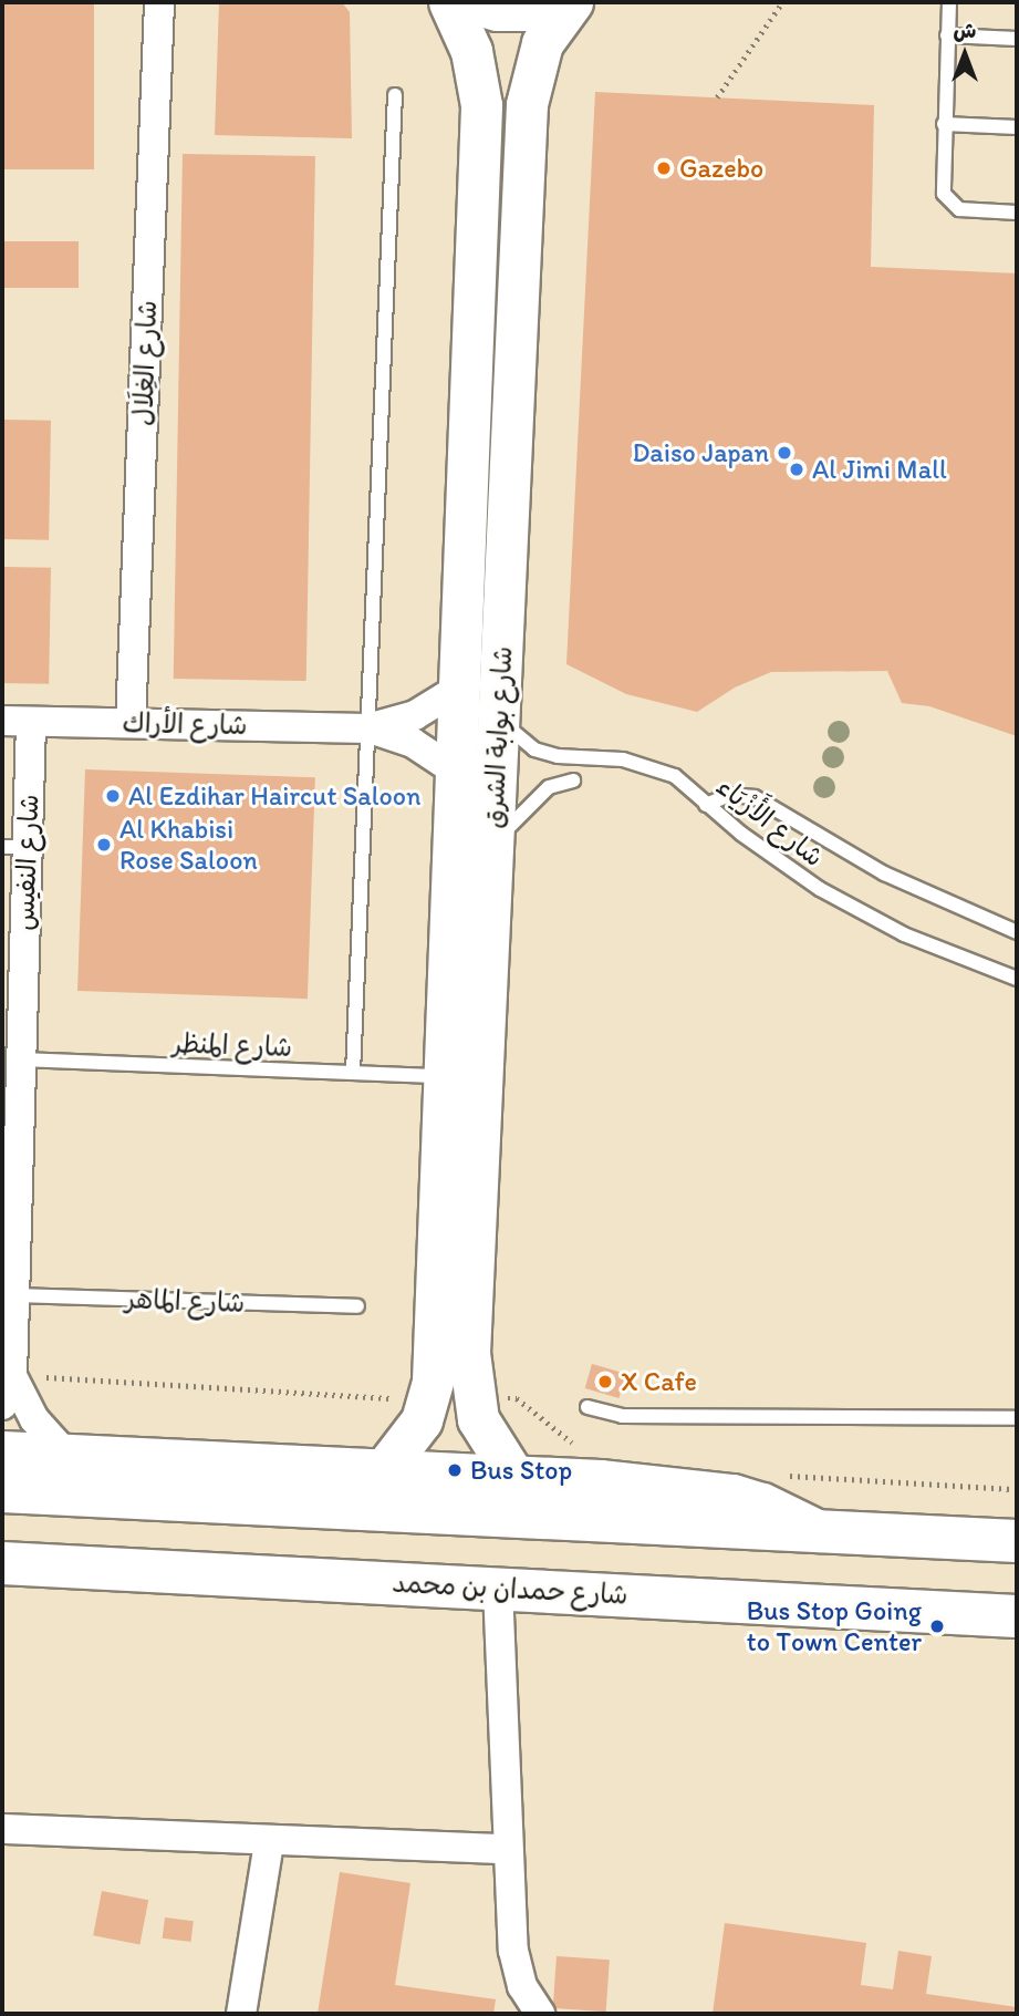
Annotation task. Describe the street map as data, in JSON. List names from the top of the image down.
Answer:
{
  "streets": {
    "main road": ["شارع حمدان بن محمد"],
    "street": [
      "شارع الغِلَال",
      "شارع الأراك",
      "شارع بوابة الشرق",
      "شارع النفيس"
    ],
    "lane": ["شارع الأَزْيَاء", "شارع المنظر", "شارع الماهر"]
  },
  "crossings": [
    ["شارع الغِلَال", "شارع الأراك"],
    ["شارع الأراك", "شارع بوابة الشرق"],
    ["شارع الأراك", "شارع النفيس"],
    ["شارع بوابة الشرق", "شارع الأَزْيَاء"],
    ["شارع بوابة الشرق", "شارع المنظر"],
    ["شارع النفيس", "شارع المنظر"],
    ["شارع النفيس", "شارع الماهر"]
  ],
  "places": [
    "Gazebo",
    "Daiso Japan",
    "Al Jimi Mall",
    "Al Ezdihar Haircut Saloon",
    "Al Khabisi Rose Saloon",
    "X Cafe",
    "Bus Stop",
    "Bus Stop Going to Town Center"
  ],
  "north": "top"
}
